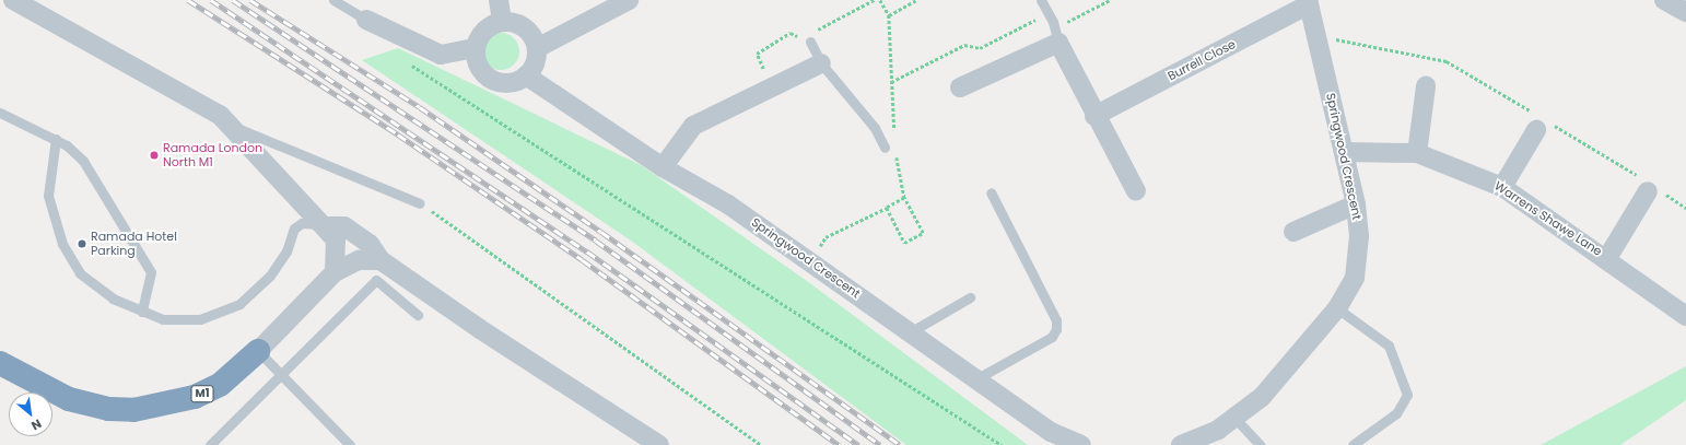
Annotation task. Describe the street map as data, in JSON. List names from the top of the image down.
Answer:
{
  "streets": {
    "highway": ["M1"],
    "street": ["Burrell Close", "Springwood Crescent", "Warrens Shawe Lane"]
  },
  "crossings": [
    ["Burrell Close", "Springwood Crescent"],
    ["Springwood Crescent", "Warrens Shawe Lane"]
  ],
  "places": ["Ramada London North M1", "Ramada Hotel Parking"],
  "north": "bottom right"
}
